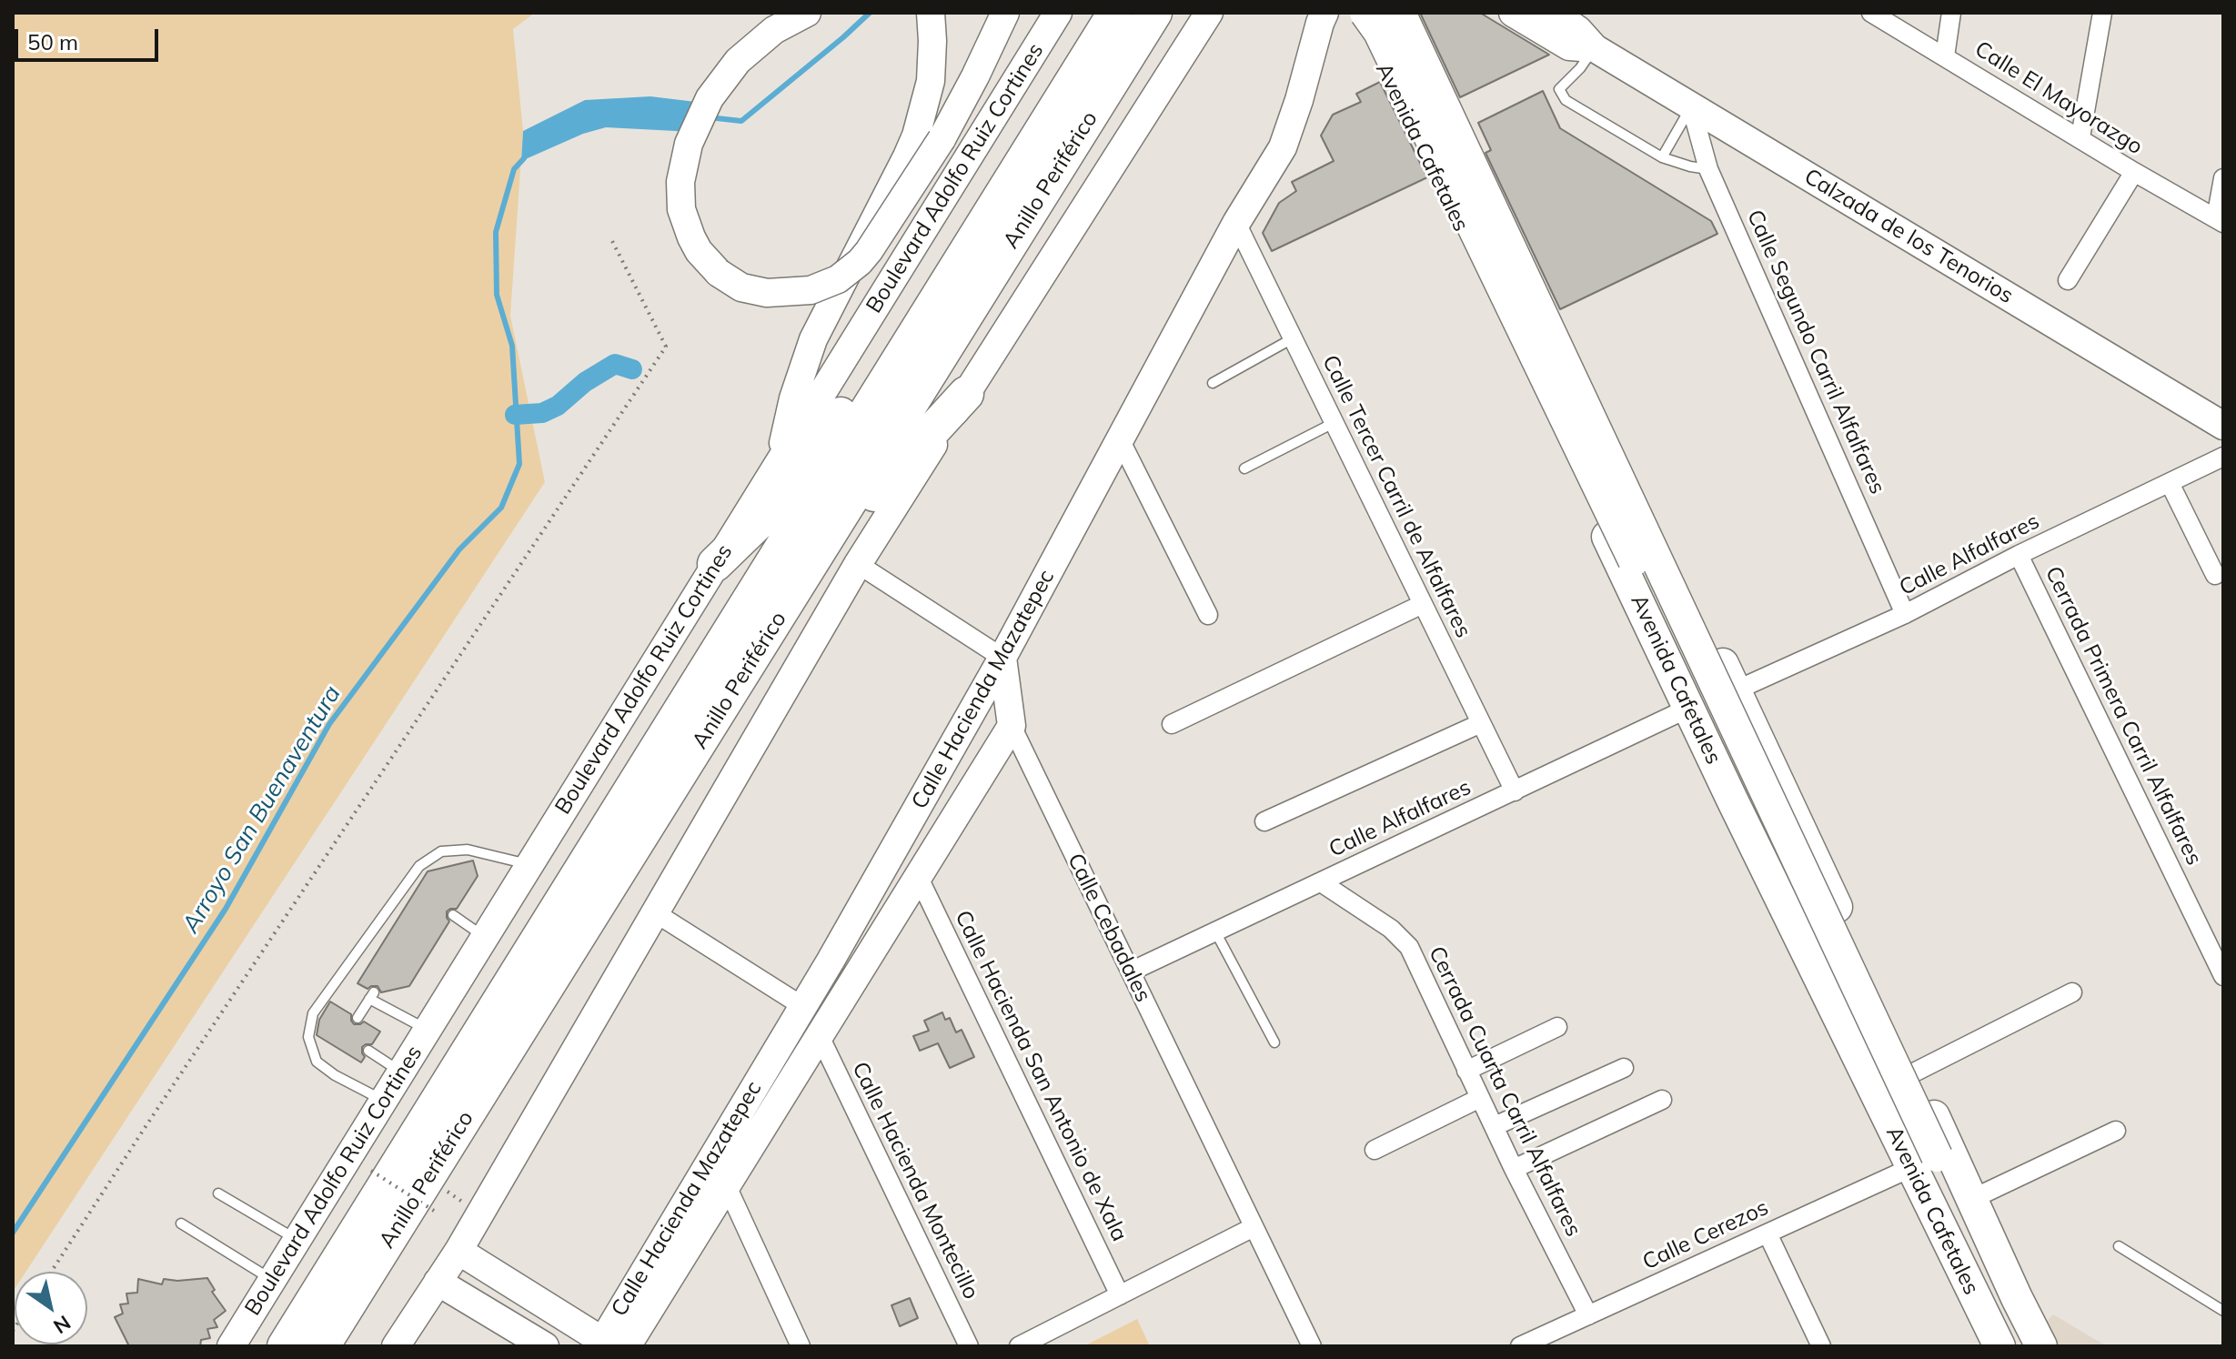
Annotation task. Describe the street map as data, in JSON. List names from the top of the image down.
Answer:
{
  "streets": {
    "highway": ["Anillo Periférico"],
    "main road": [
      "Avenida Cafetales",
      "Boulevard Adolfo Ruiz Cortines",
      "Calzada de los Tenorios",
      "Calle Hacienda Mazatepec",
      "Calle Cebadales"
    ],
    "street": [
      "Calle El Mayorazgo",
      "Calle Segundo Carril Alfalfares",
      "Calle Tercer Carril de Alfalfares",
      "Calle Alfalfares",
      "Cerrada Primera Carril Alfalfares",
      "Calle Hacienda San Antonio de Xala",
      "Cerrada Cuarta Carril Alfalfares",
      "Calle Hacienda Montecillo",
      "Calle Cerezos"
    ]
  },
  "crossings": [
    ["Avenida Cafetales", "Calle Alfalfares"],
    ["Avenida Cafetales", "Calle Cerezos"],
    ["Calzada de los Tenorios", "Calle Segundo Carril Alfalfares"],
    ["Calle Segundo Carril Alfalfares", "Calle Alfalfares"],
    ["Calle Tercer Carril de Alfalfares", "Calle Alfalfares"],
    ["Calle Tercer Carril de Alfalfares", "Calle Hacienda Mazatepec"],
    ["Calle Alfalfares", "Cerrada Primera Carril Alfalfares"],
    ["Calle Alfalfares", "Calle Cebadales"],
    ["Calle Alfalfares", "Cerrada Cuarta Carril Alfalfares"],
    ["Calle Hacienda Mazatepec", "Calle Cebadales"],
    ["Calle Hacienda Mazatepec", "Calle Hacienda San Antonio de Xala"],
    ["Calle Hacienda Mazatepec", "Calle Hacienda Montecillo"],
    ["Cerrada Cuarta Carril Alfalfares", "Calle Cerezos"]
  ],
  "water": ["Arroyo San Buenaventura"],
  "scale_bar": "50 m",
  "north": "bottom right"
}
